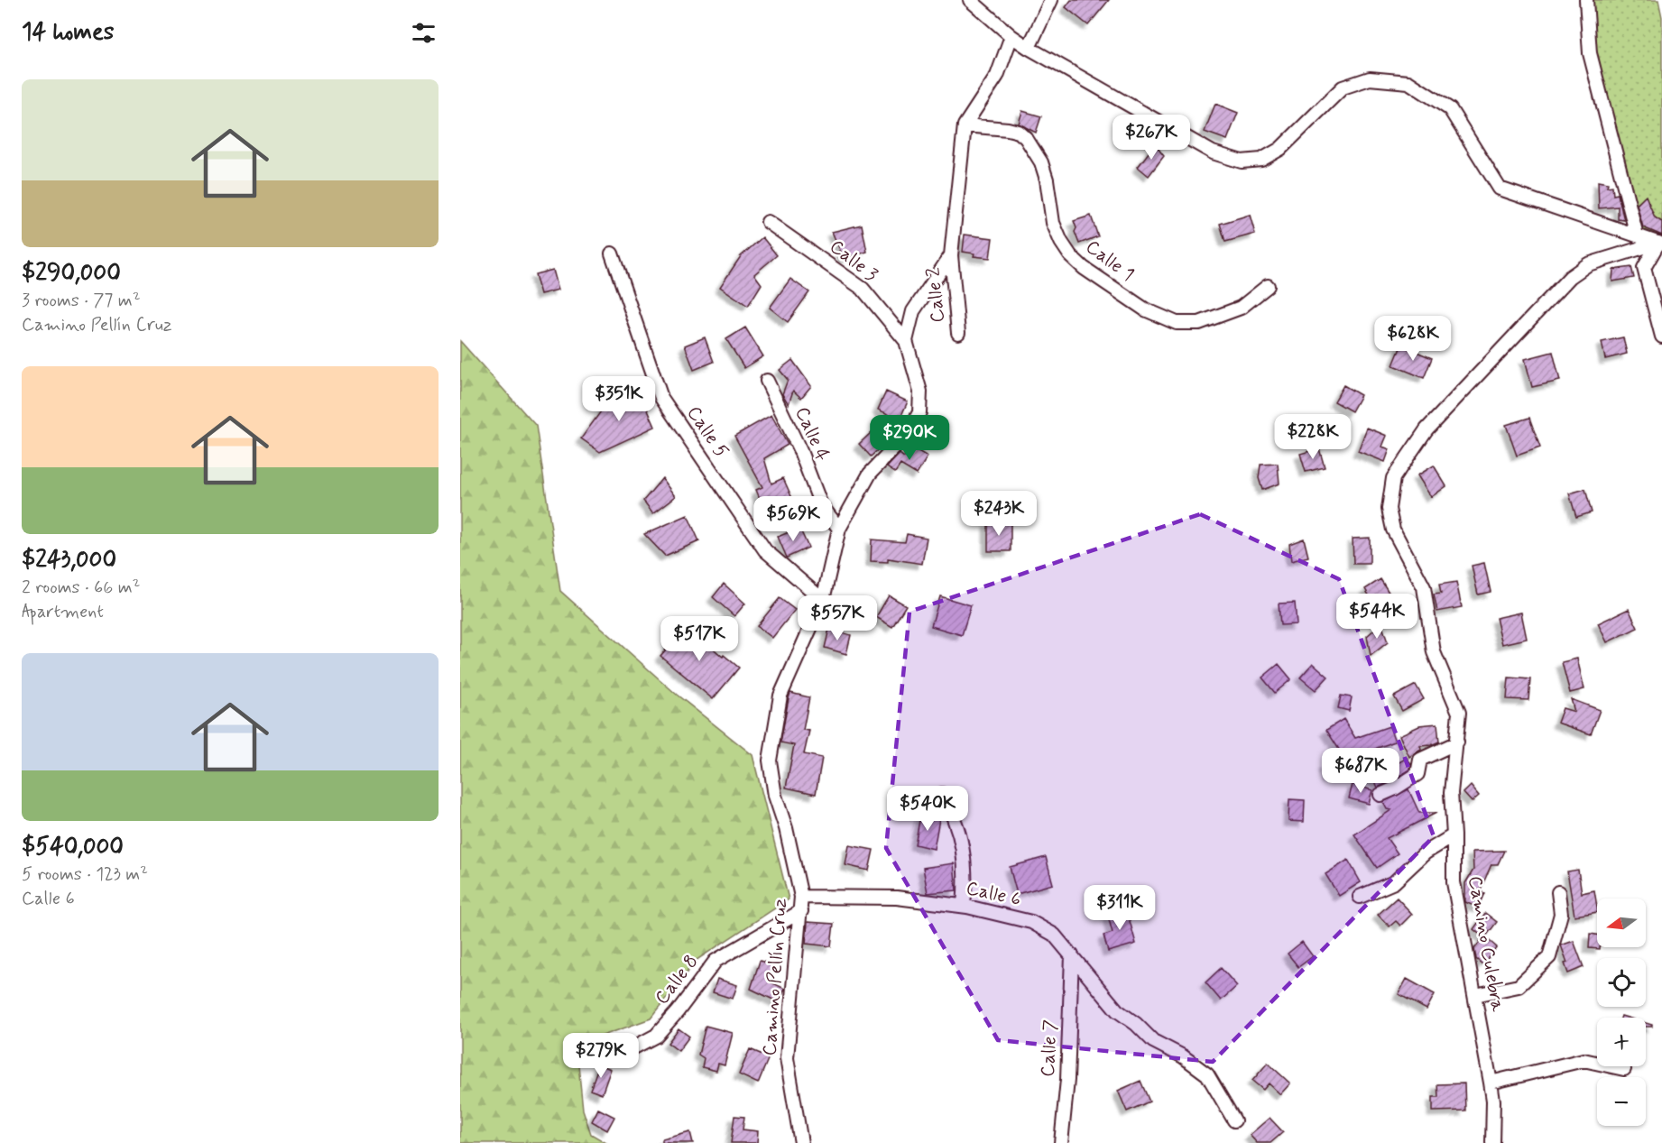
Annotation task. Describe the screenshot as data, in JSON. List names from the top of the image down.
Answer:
{
  "streets": {
    "street": [
      "Calle 3",
      "Calle 1",
      "Calle 2",
      "Calle 5",
      "Calle 4",
      "Calle 6",
      "Camino Culebra",
      "Camino Pellín Cruz",
      "Calle 8",
      "Calle 7"
    ]
  },
  "crossings": [
    ["Calle 3", "Camino Pellín Cruz"],
    ["Calle 1", "Camino Pellín Cruz"],
    ["Calle 2", "Camino Pellín Cruz"],
    ["Calle 5", "Camino Pellín Cruz"],
    ["Calle 4", "Camino Pellín Cruz"],
    ["Calle 6", "Camino Pellín Cruz"],
    ["Calle 6", "Calle 7"],
    ["Camino Pellín Cruz", "Calle 8"]
  ],
  "north": "left",
  "page": {
    "heading": "14 homes",
    "list": [
      {
        "name": "$290,000",
        "note": "3 rooms · 77 m² · Camino Pellín Cruz"
      },
      {
        "name": "$243,000",
        "note": "2 rooms · 66 m² · Apartment"
      },
      {
        "name": "$540,000",
        "note": "5 rooms · 123 m² · Calle 6"
      }
    ],
    "price": [
      "$267K",
      "$628K",
      "$351K",
      "$228K",
      "$290K",
      "$243K",
      "$569K",
      "$544K",
      "$557K",
      "$517K",
      "$687K",
      "$540K",
      "$311K",
      "$279K"
    ],
    "map_buttons": ["+", "−"]
  }
}
